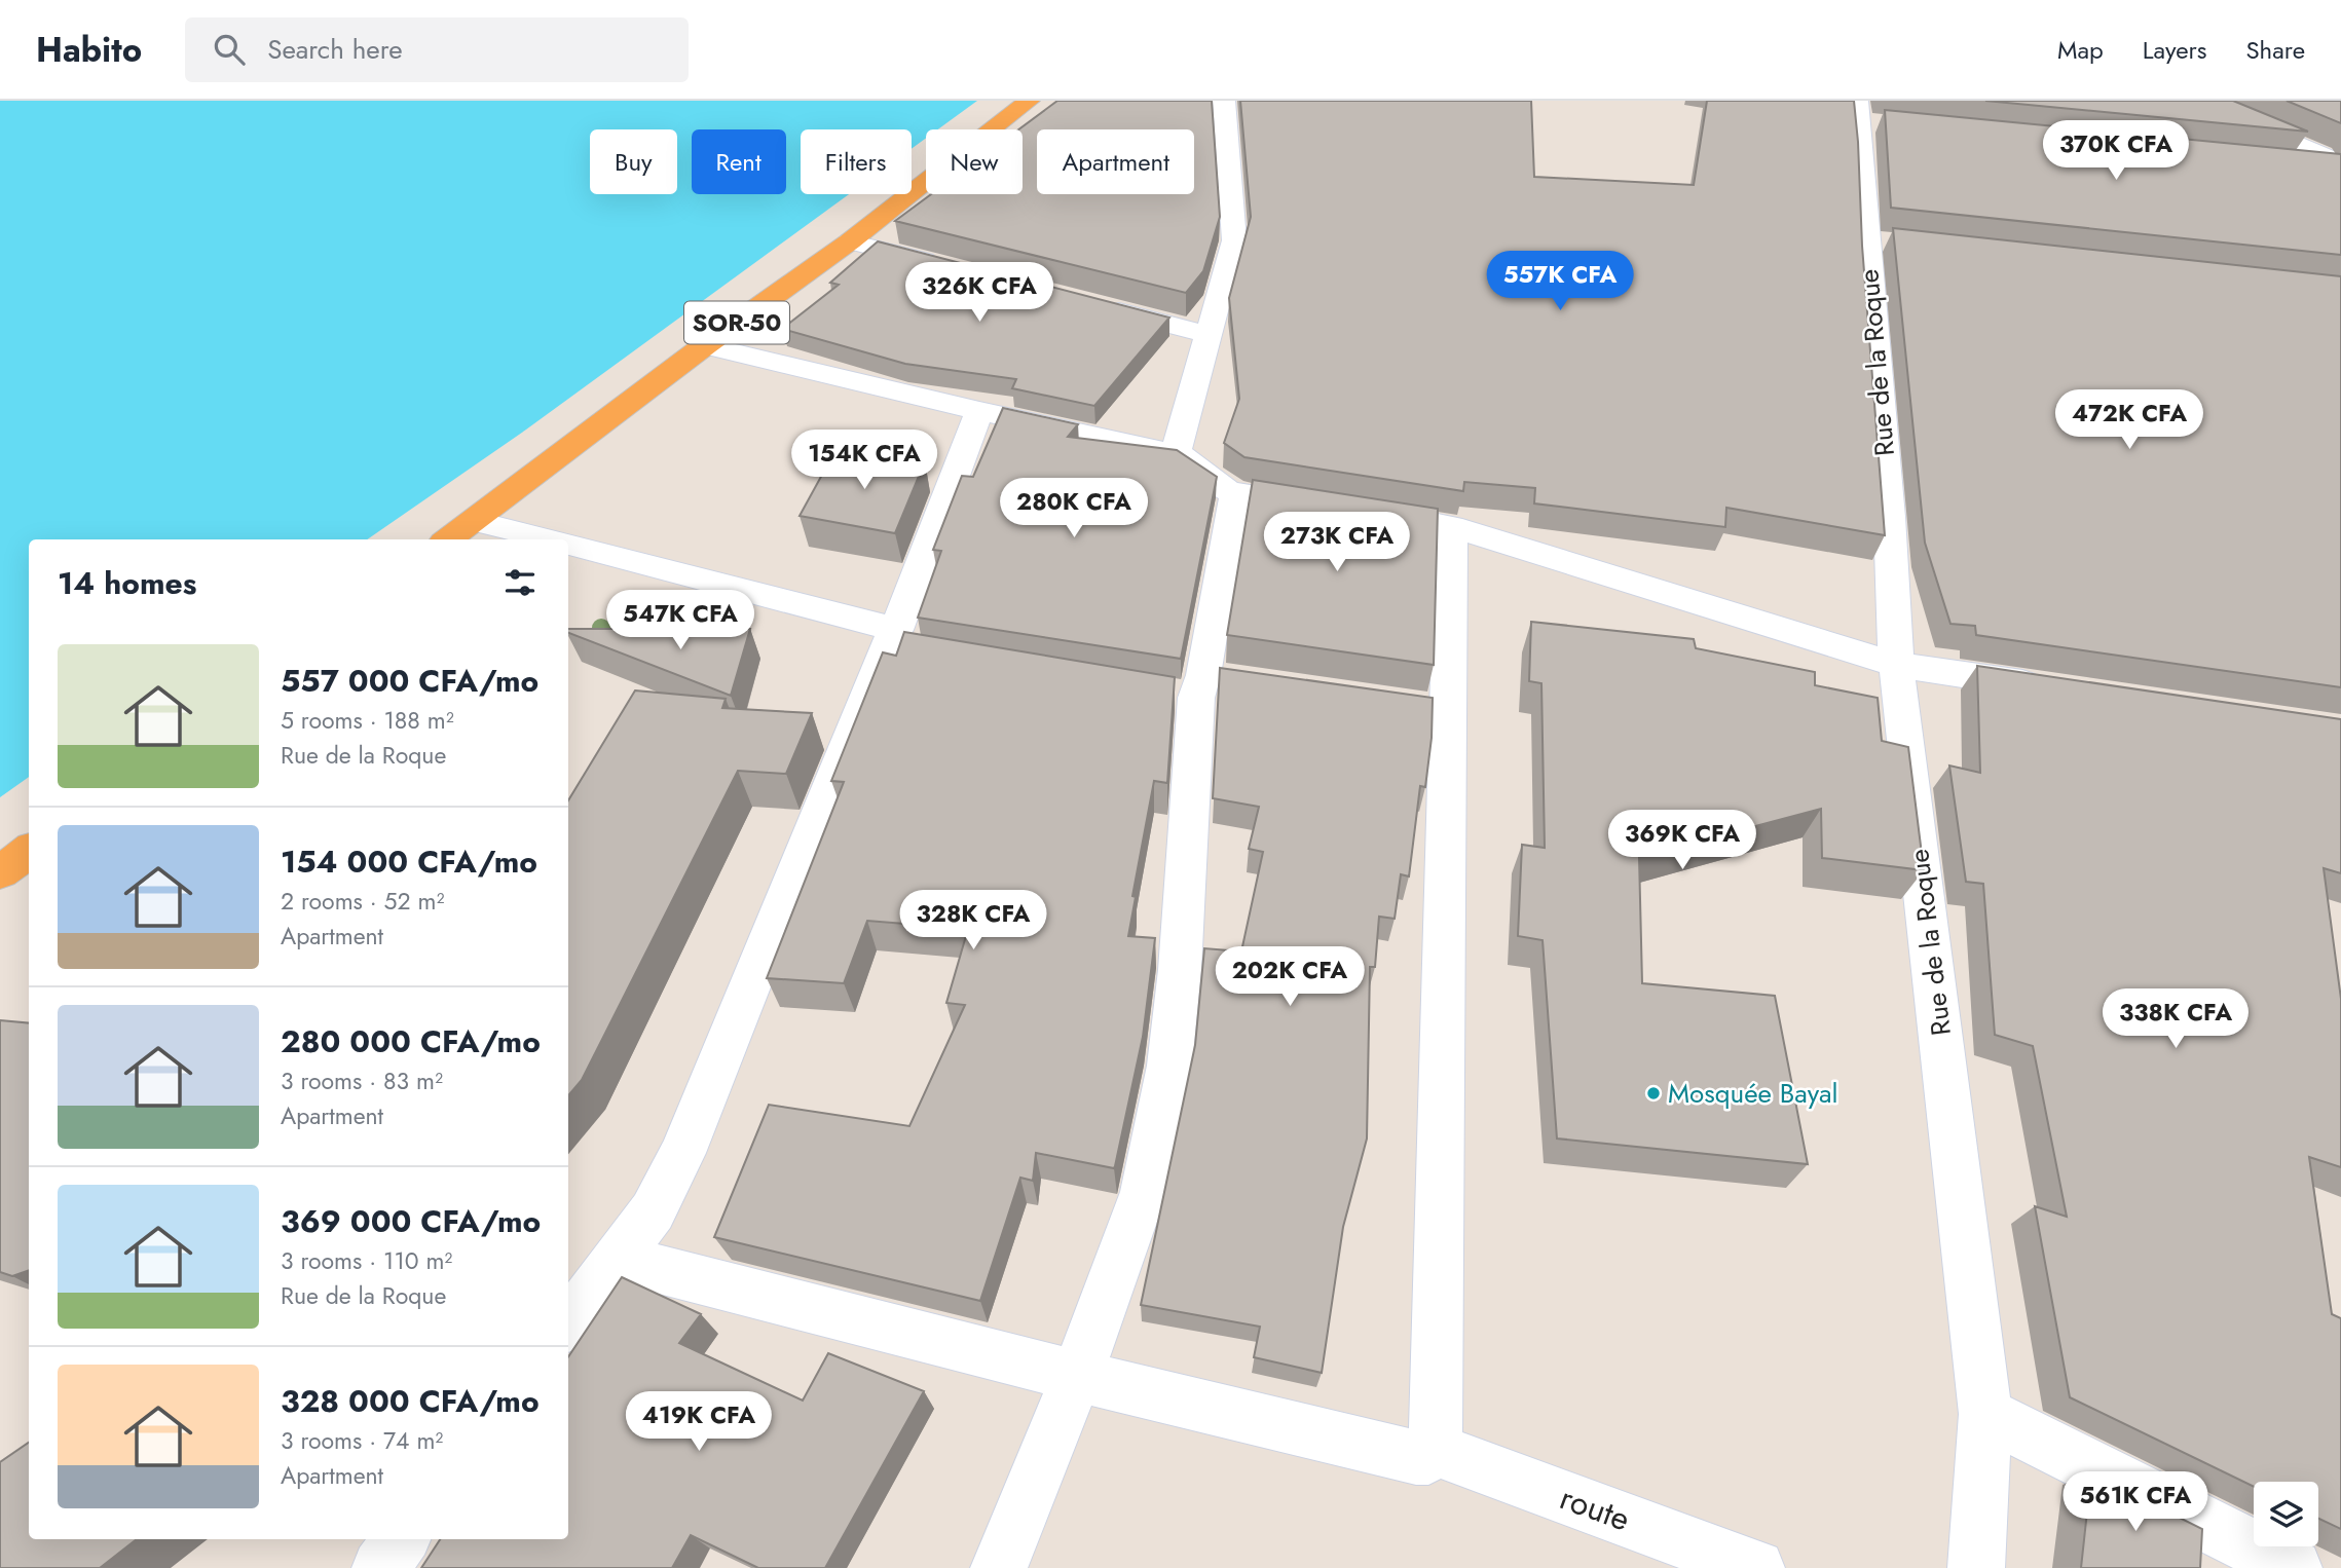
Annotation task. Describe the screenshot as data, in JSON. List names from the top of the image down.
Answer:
{
  "streets": {
    "highway": ["SOR-50"],
    "street": ["Rue de la Roque", "route"]
  },
  "places": ["Mosquée Bayal"],
  "page": {
    "header": "Habito",
    "search": "Search here",
    "nav": ["Map", "Layers", "Share"],
    "price": [
      "370K CFA",
      "557K CFA",
      "326K CFA",
      "472K CFA",
      "154K CFA",
      "280K CFA",
      "273K CFA",
      "547K CFA",
      "369K CFA",
      "328K CFA",
      "202K CFA",
      "338K CFA",
      "419K CFA",
      "561K CFA"
    ],
    "chip": [
      "Buy",
      "Rent",
      "Filters",
      "New",
      "Apartment"
    ],
    "heading": "14 homes",
    "list": [
      {
        "name": "557 000 CFA/mo",
        "note": "5 rooms · 188 m² · Rue de la Roque"
      },
      {
        "name": "154 000 CFA/mo",
        "note": "2 rooms · 52 m² · Apartment"
      },
      {
        "name": "280 000 CFA/mo",
        "note": "3 rooms · 83 m² · Apartment"
      },
      {
        "name": "369 000 CFA/mo",
        "note": "3 rooms · 110 m² · Rue de la Roque"
      },
      {
        "name": "328 000 CFA/mo",
        "note": "3 rooms · 74 m² · Apartment"
      }
    ]
  }
}
